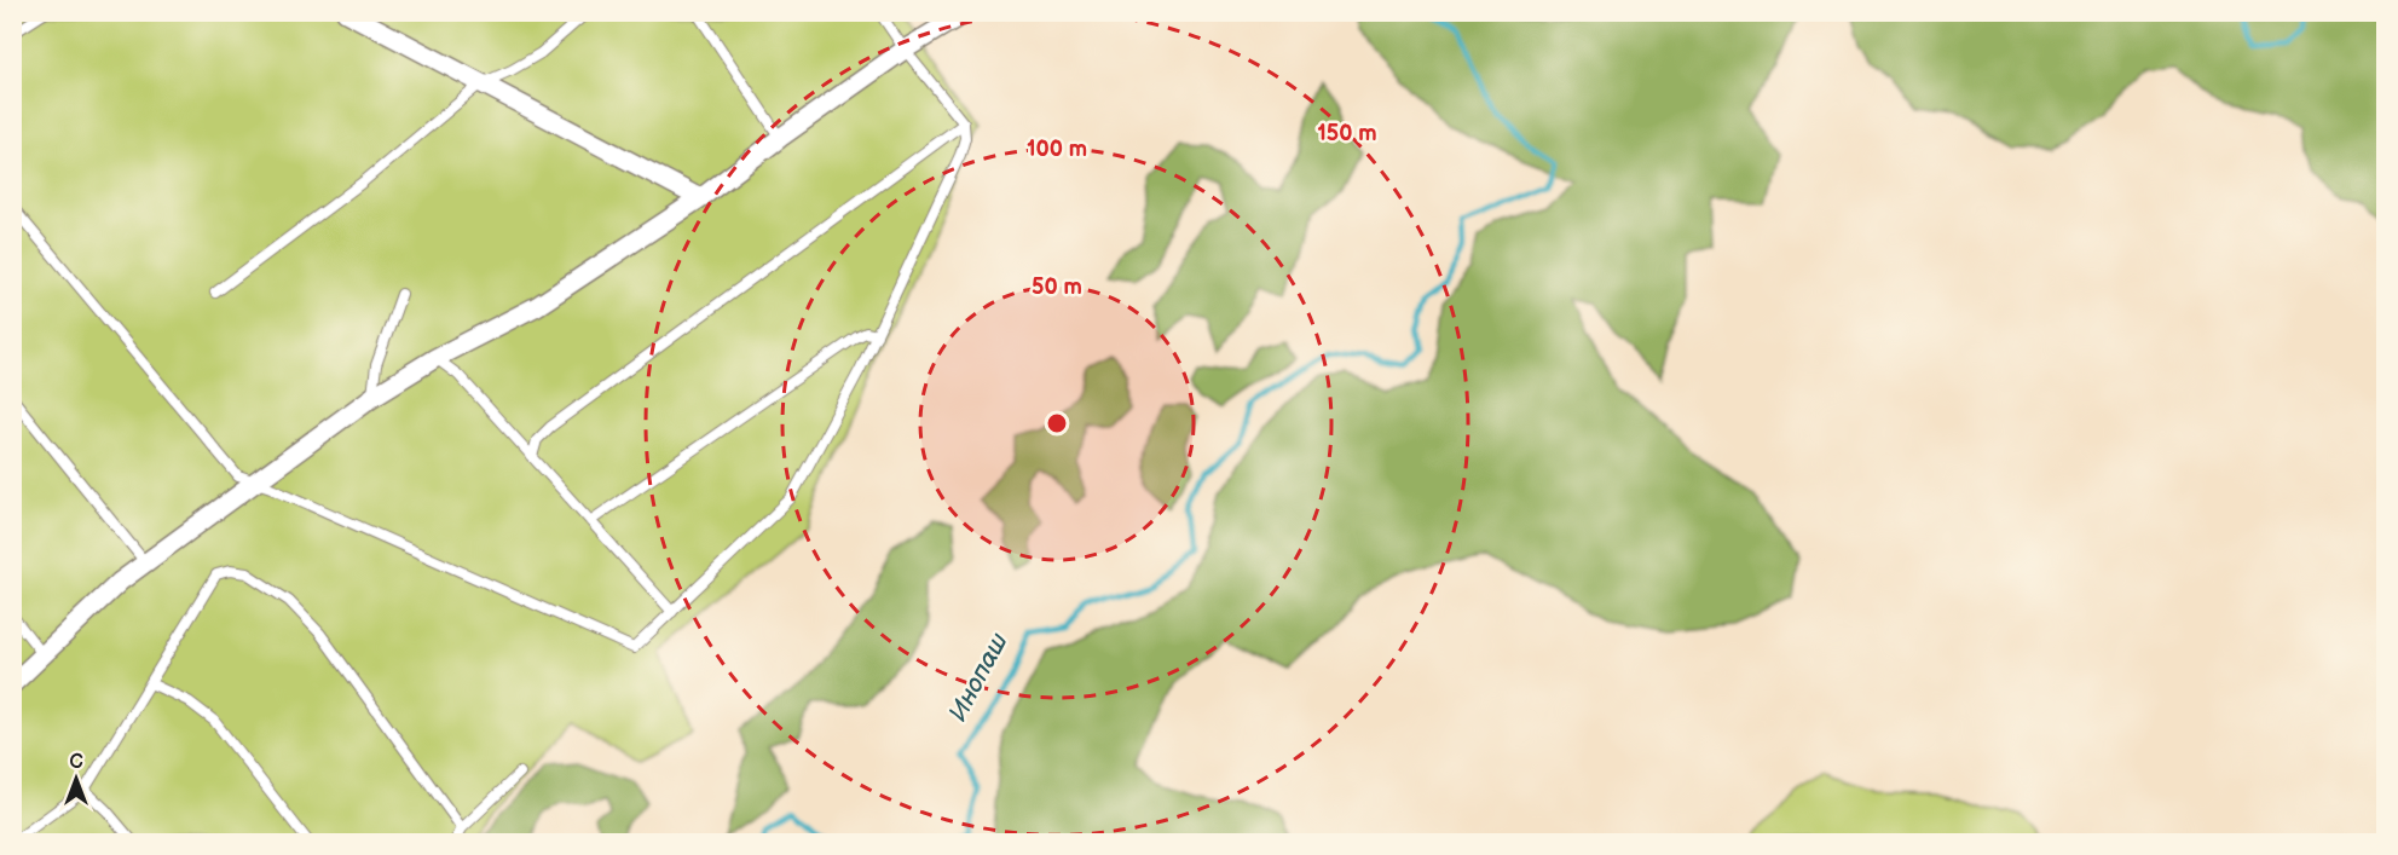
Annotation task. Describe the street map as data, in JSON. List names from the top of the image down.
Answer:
{
  "water": ["Инопаш"],
  "north": "top",
  "rings": ["150 m", "100 m", "50 m"]
}
